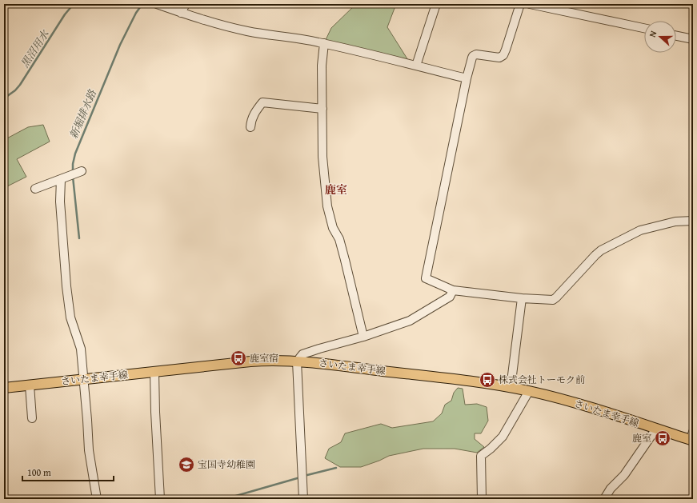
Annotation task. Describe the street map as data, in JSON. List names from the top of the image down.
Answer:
{
  "streets": {
    "main road": ["さいたま幸手線"]
  },
  "districts": ["鹿室"],
  "water": ["黒沼用水", "新堀排水路"],
  "places": {
    "bus stop": ["鹿室宿", "株式会社トーモク前", "鹿室"],
    "school or university": ["宝国寺幼稚園"]
  },
  "scale_bar": "100 m",
  "north": "left"
}
